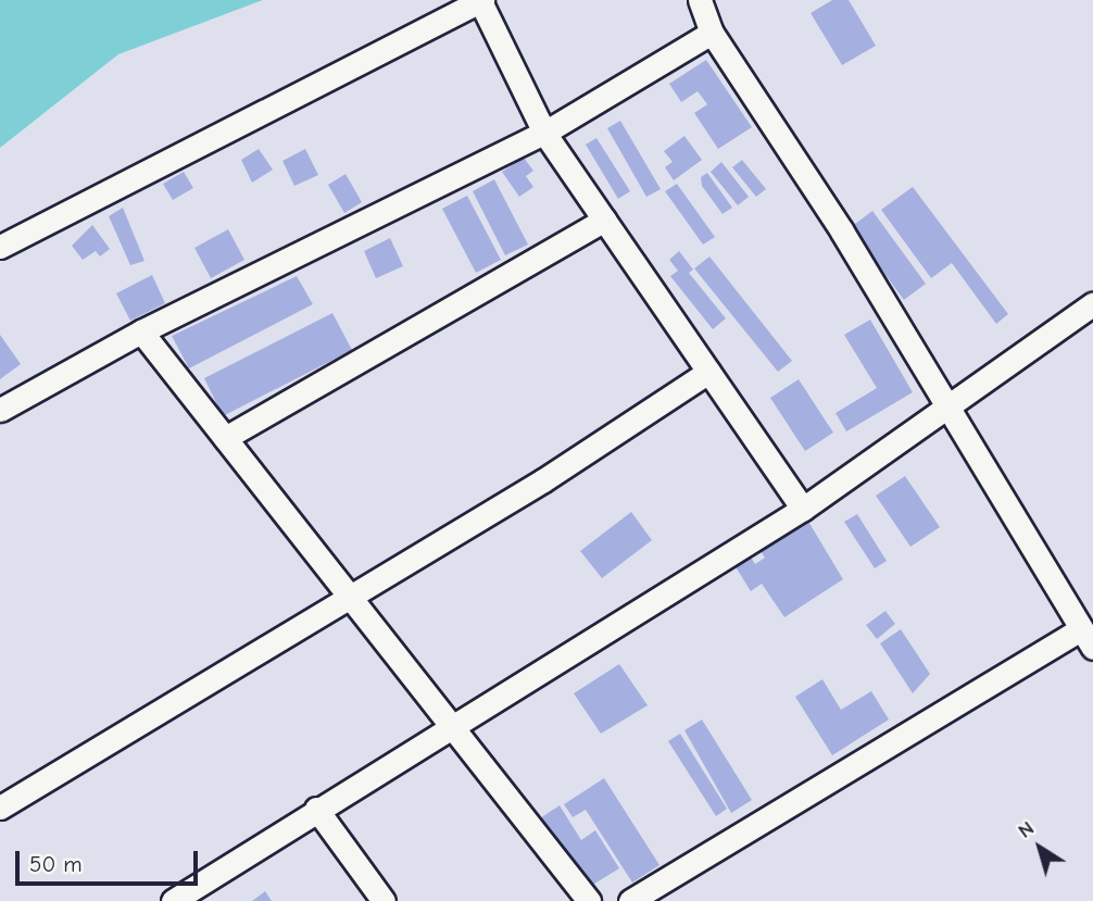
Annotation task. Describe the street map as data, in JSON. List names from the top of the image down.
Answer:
{
  "scale_bar": "50 m",
  "north": "top left"
}
